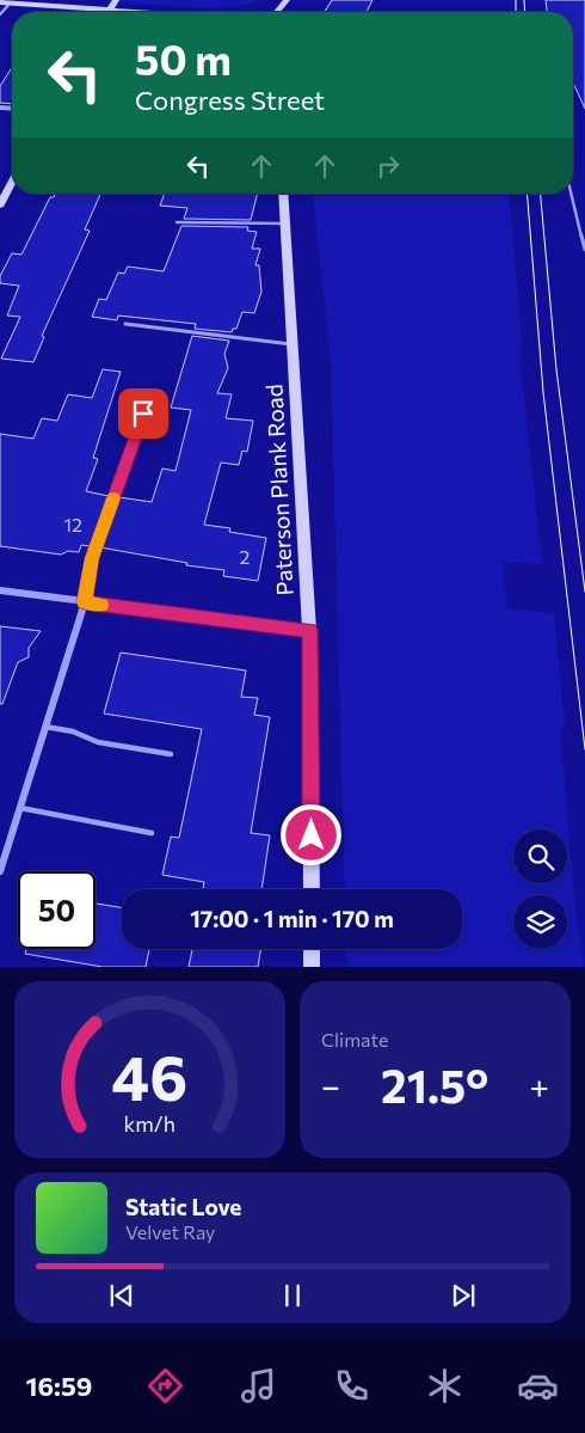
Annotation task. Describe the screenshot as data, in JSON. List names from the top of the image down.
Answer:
{
  "streets": {
    "main road": ["Paterson Plank Road"]
  },
  "house_numbers": ["12", "2"],
  "page": {
    "turn": ["50 m", "Congress Street"],
    "limit": "50",
    "trip": "17:00 · 1 min · 170 m",
    "tile": "Climate",
    "heat": ["−", "21.5°", "+"],
    "song": ["Static Love", "Velvet Ray"],
    "tabs": "16:59",
    "gauge": ["46", "km/h"]
  }
}
